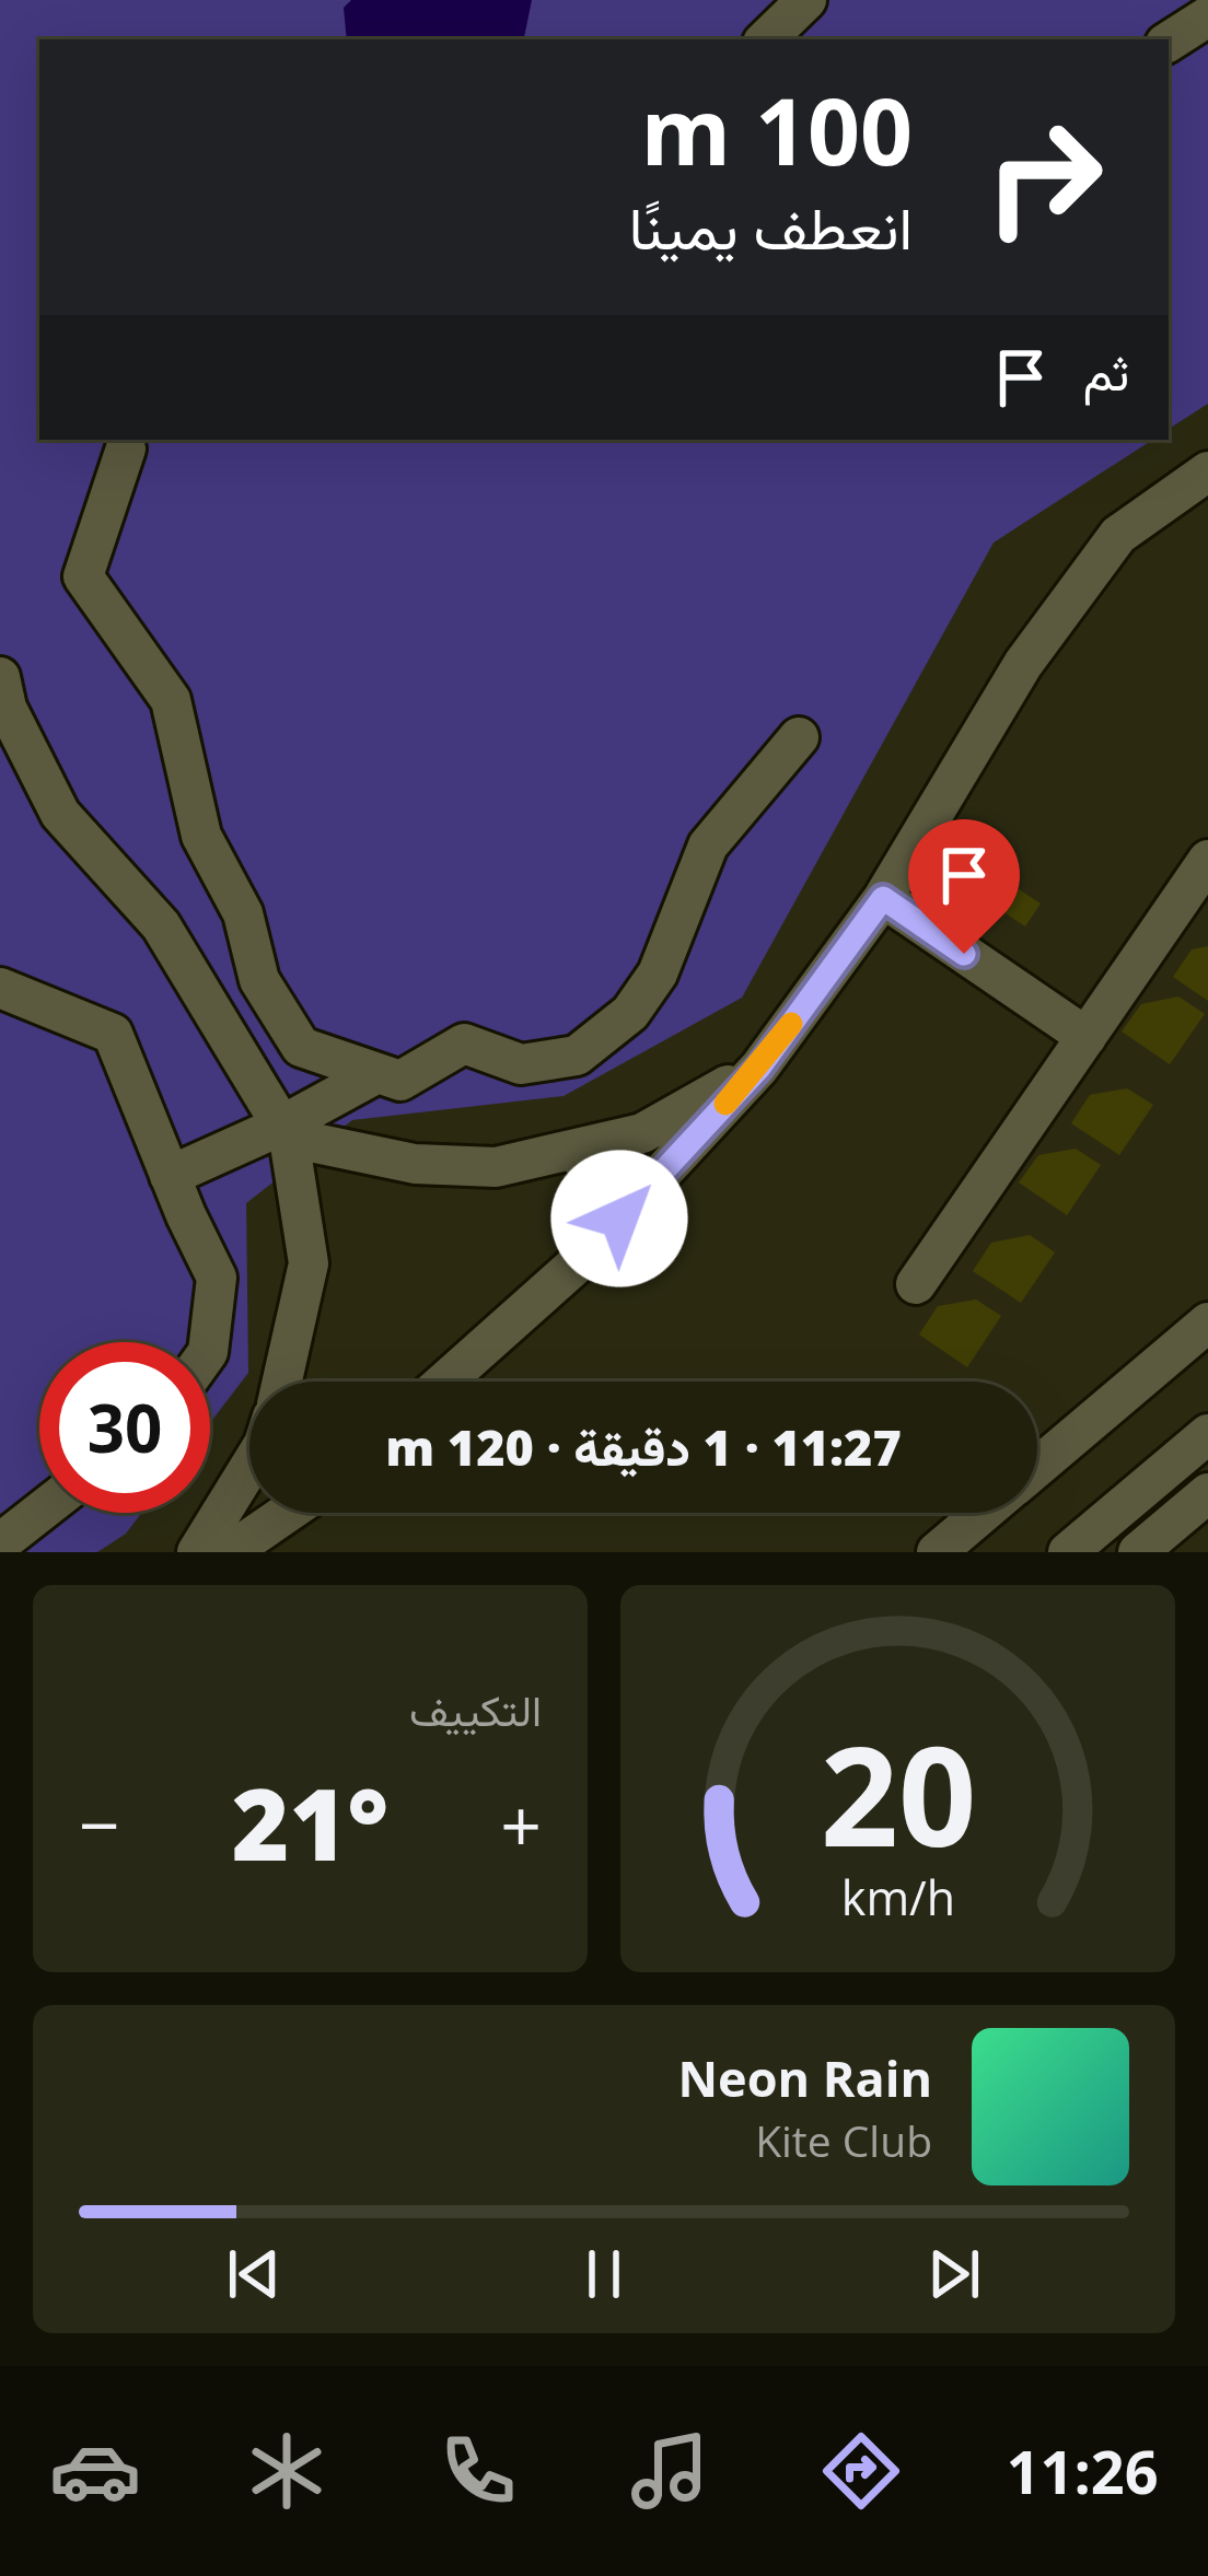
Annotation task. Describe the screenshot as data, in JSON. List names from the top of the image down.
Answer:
{
  "page": {
    "turn": ["100 m", "انعطف يمينًا"],
    "then": "ثم",
    "limit": "30",
    "trip": "11:27 · 1 دقيقة · 120 m",
    "tile": "التكييف",
    "heat": ["−", "21°", "+"],
    "song": ["Neon Rain", "Kite Club"],
    "tabs": "11:26",
    "gauge": ["20", "km/h"]
  }
}
